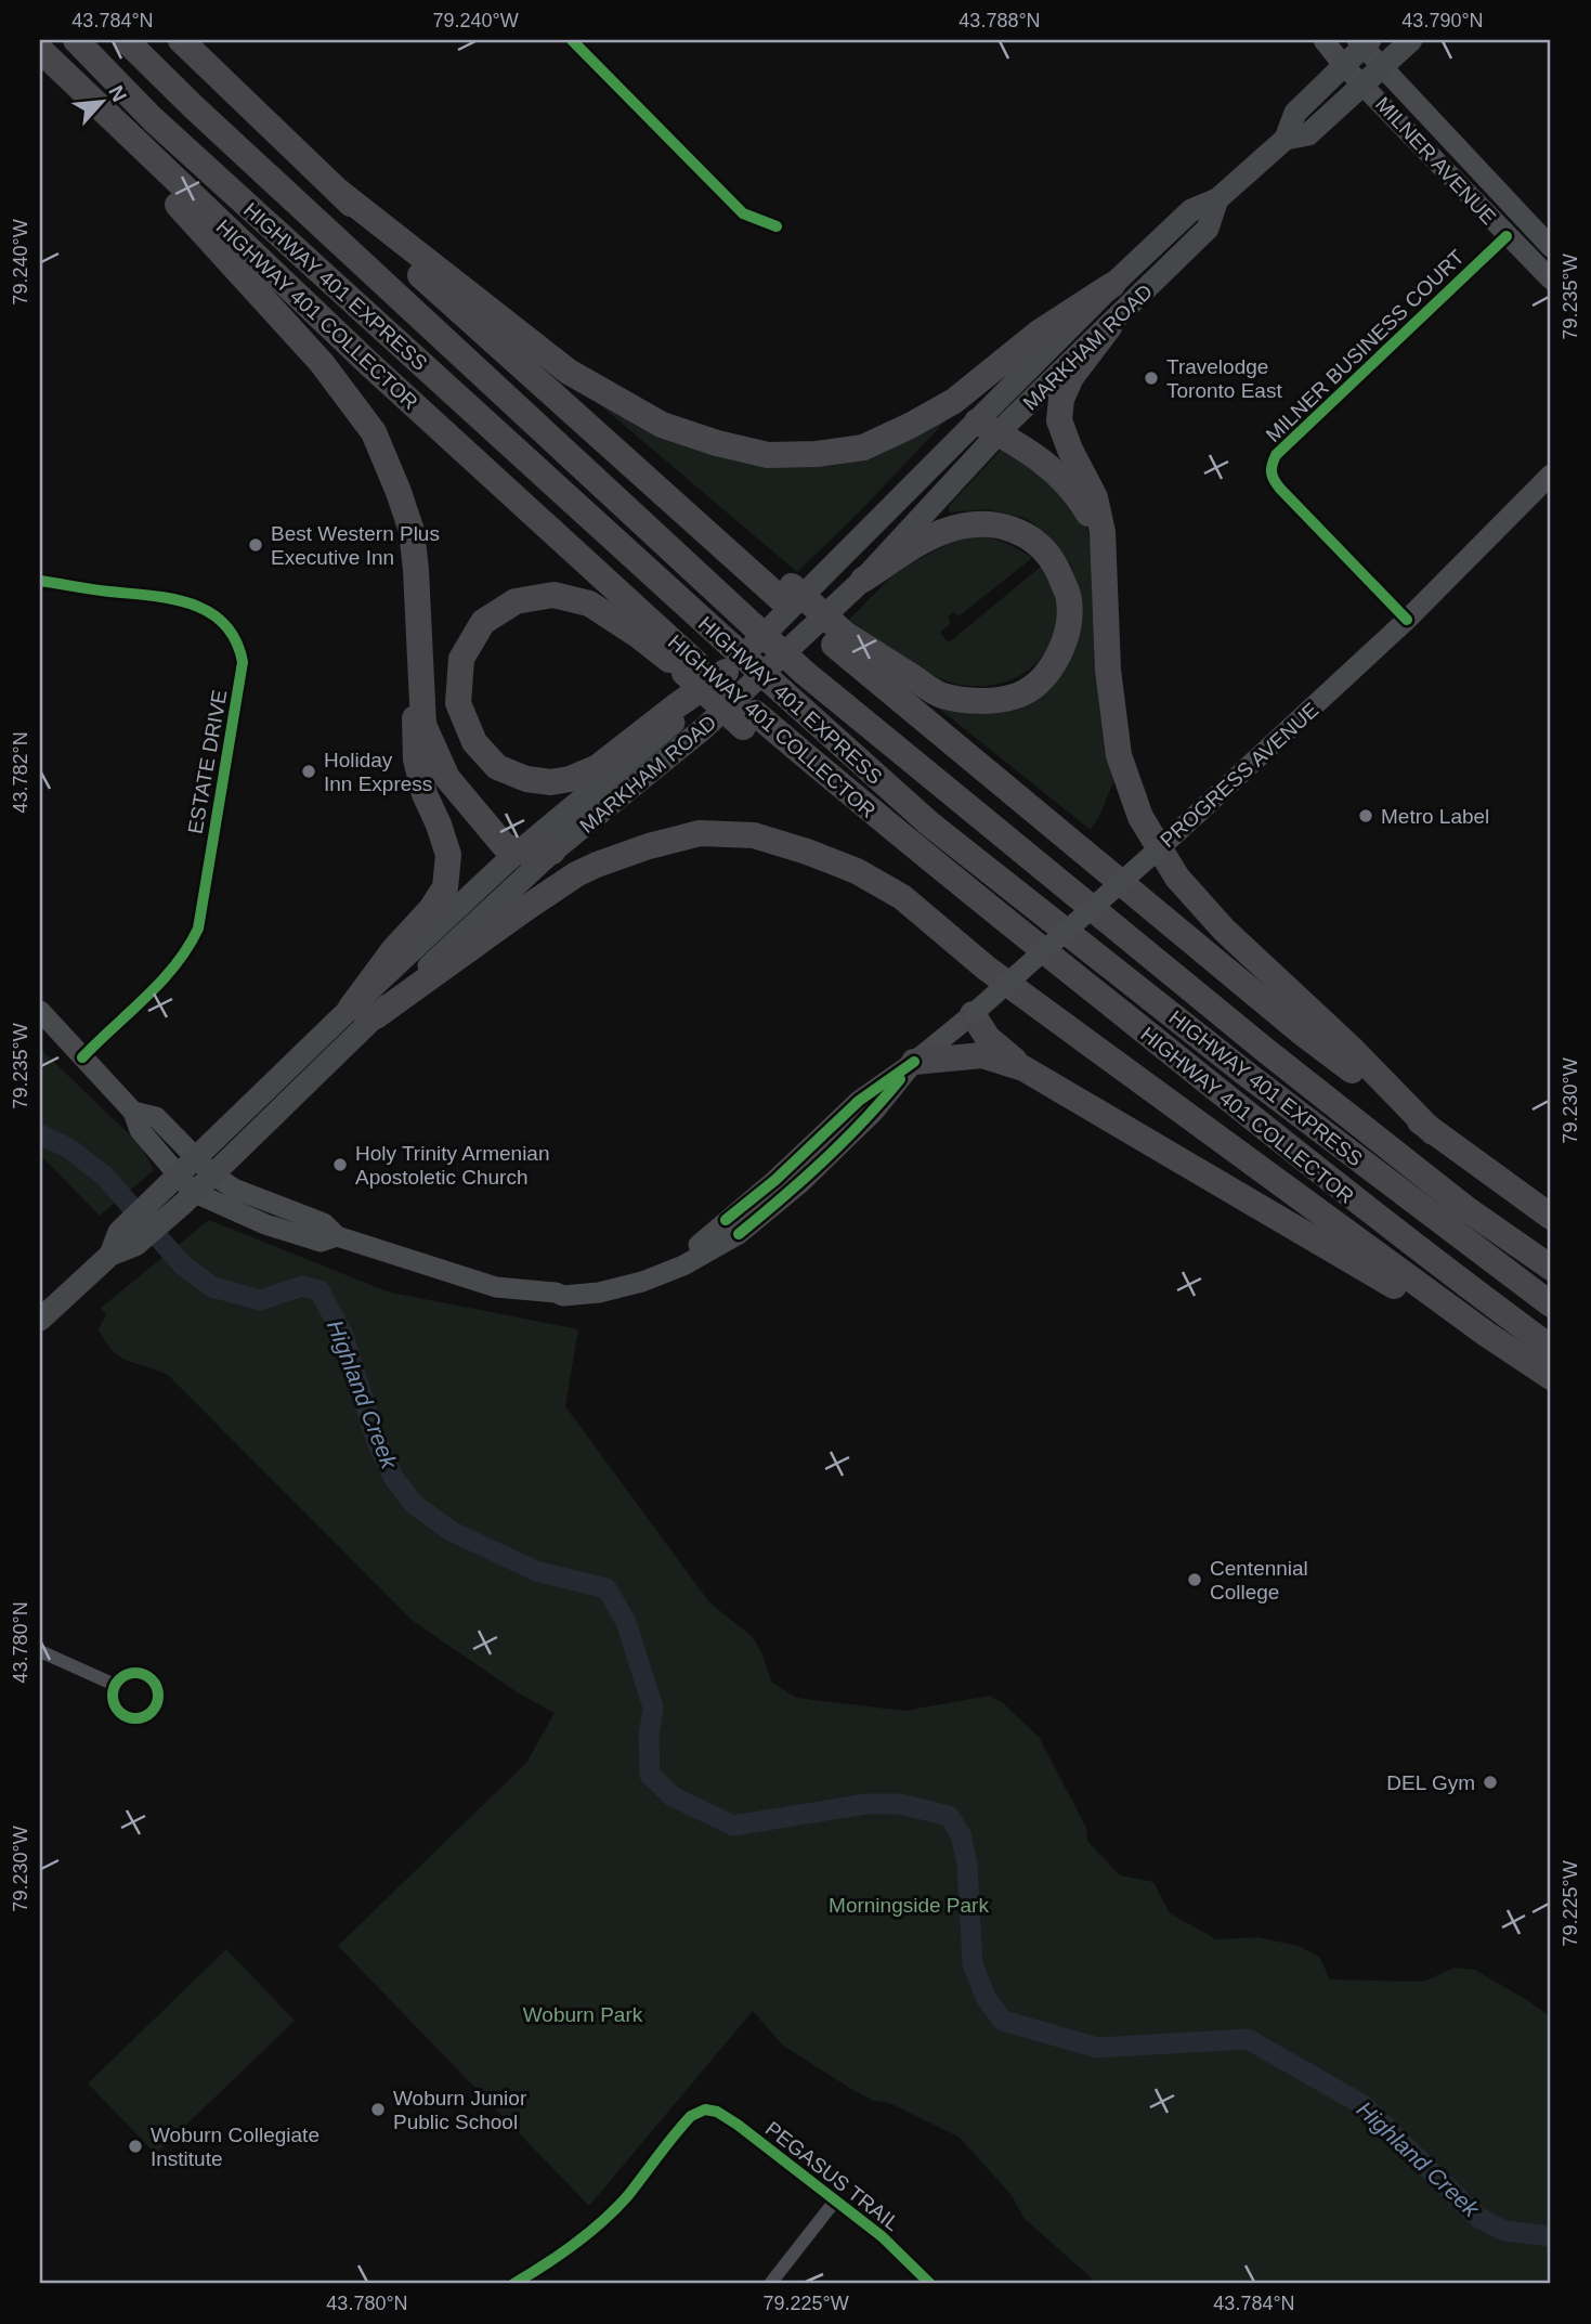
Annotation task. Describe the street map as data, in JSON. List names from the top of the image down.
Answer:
{
  "streets": {
    "highway": ["HIGHWAY 401 EXPRESS", "HIGHWAY 401 COLLECTOR"],
    "main road": ["MILNER AVENUE", "MARKHAM ROAD", "PROGRESS AVENUE"],
    "street": ["MILNER BUSINESS COURT", "ESTATE DRIVE", "PEGASUS TRAIL"]
  },
  "crossings": [
    ["MILNER AVENUE", "MILNER BUSINESS COURT"],
    ["MILNER AVENUE", "MARKHAM ROAD"],
    ["MILNER BUSINESS COURT", "PROGRESS AVENUE"],
    ["MARKHAM ROAD", "PROGRESS AVENUE"],
    ["ESTATE DRIVE", "PROGRESS AVENUE"]
  ],
  "water": ["Highland Creek"],
  "parks": ["Morningside Park", "Woburn Park"],
  "places": [
    "Travelodge Toronto East",
    "Best Western Plus Executive Inn",
    "Holiday Inn Express",
    "Metro Label",
    "Holy Trinity Armenian Apostoletic Church",
    "Centennial College",
    "DEL Gym",
    "Woburn Junior Public School",
    "Woburn Collegiate Institute"
  ],
  "north": "top right",
  "coordinates": [
    "43.784°N",
    "79.240°W",
    "43.788°N",
    "43.790°N",
    "79.235°W",
    "43.782°N",
    "79.230°W",
    "43.780°N",
    "79.225°W"
  ]
}
